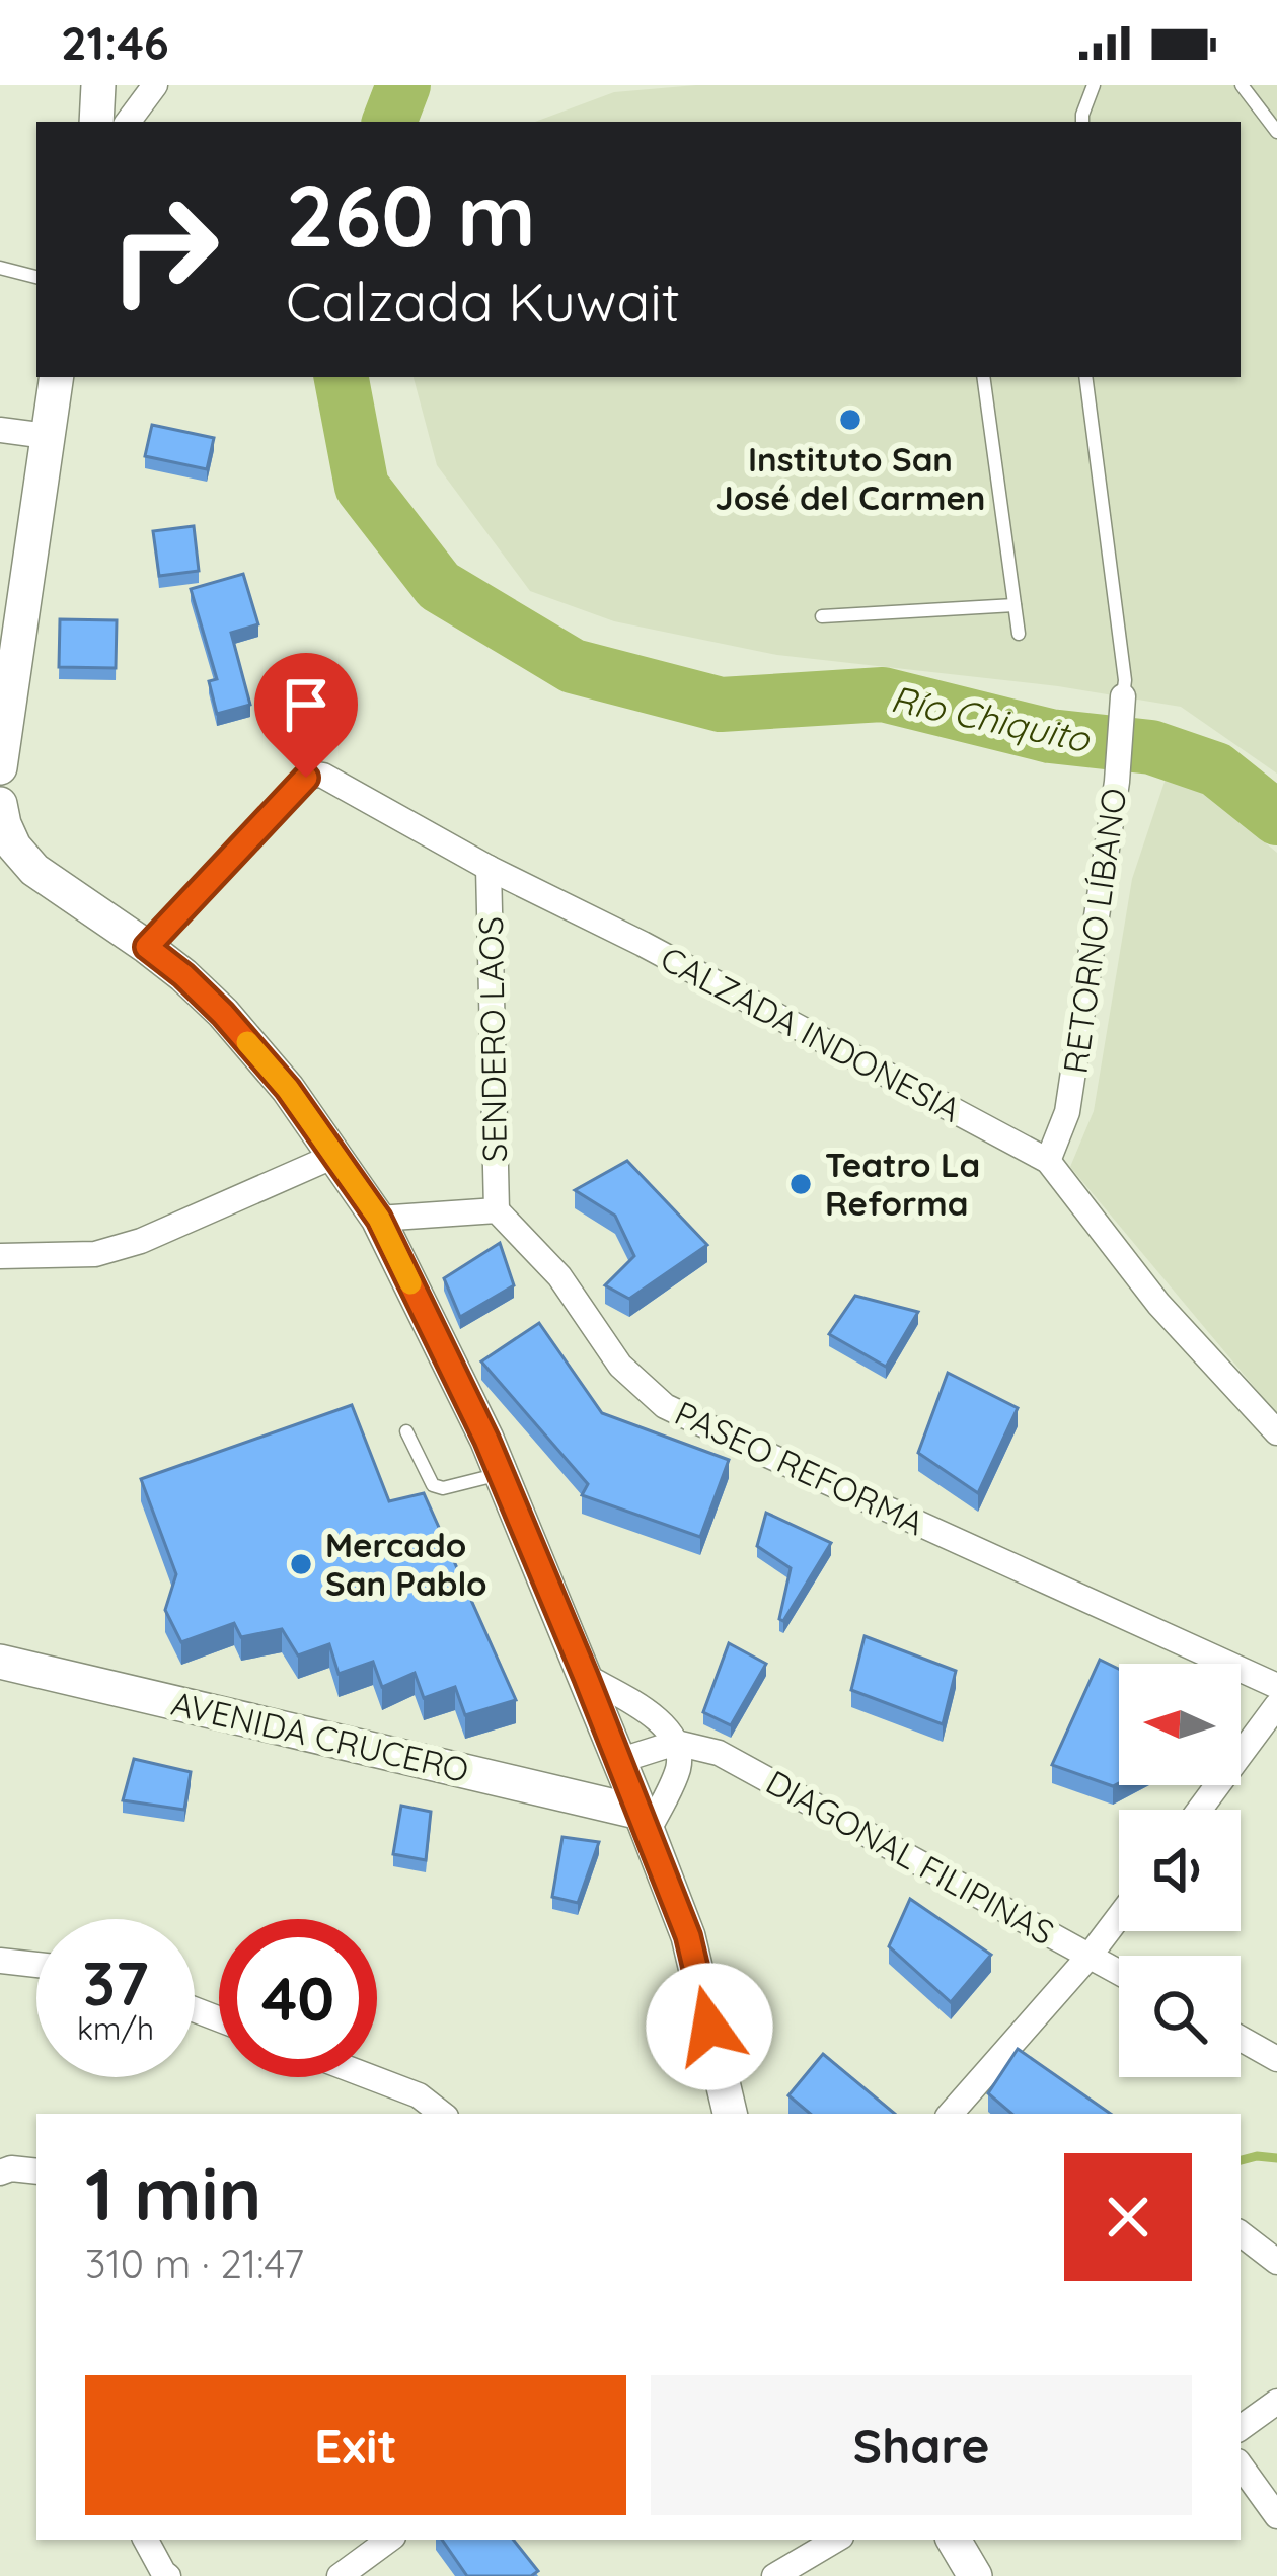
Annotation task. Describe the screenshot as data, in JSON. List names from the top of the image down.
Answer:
{
  "streets": {
    "street": [
      "RETORNO LÍBANO",
      "CALZADA INDONESIA",
      "SENDERO LAOS",
      "PASEO REFORMA",
      "AVENIDA CRUCERO",
      "DIAGONAL FILIPINAS"
    ]
  },
  "crossings": [
    ["RETORNO LÍBANO", "CALZADA INDONESIA"],
    ["CALZADA INDONESIA", "SENDERO LAOS"],
    ["SENDERO LAOS", "PASEO REFORMA"]
  ],
  "water": ["Río Chiquito"],
  "places": ["Instituto San José del Carmen", "Teatro La Reforma", "Mercado San Pablo"],
  "north": "left",
  "page": {
    "status": "21:46",
    "turn": ["260 m", "Calzada Kuwait"],
    "speed": "37 km/h",
    "limit": "40",
    "heading": ["1 min", "310 m · 21:47"],
    "buttons": ["Exit", "Share"]
  }
}
